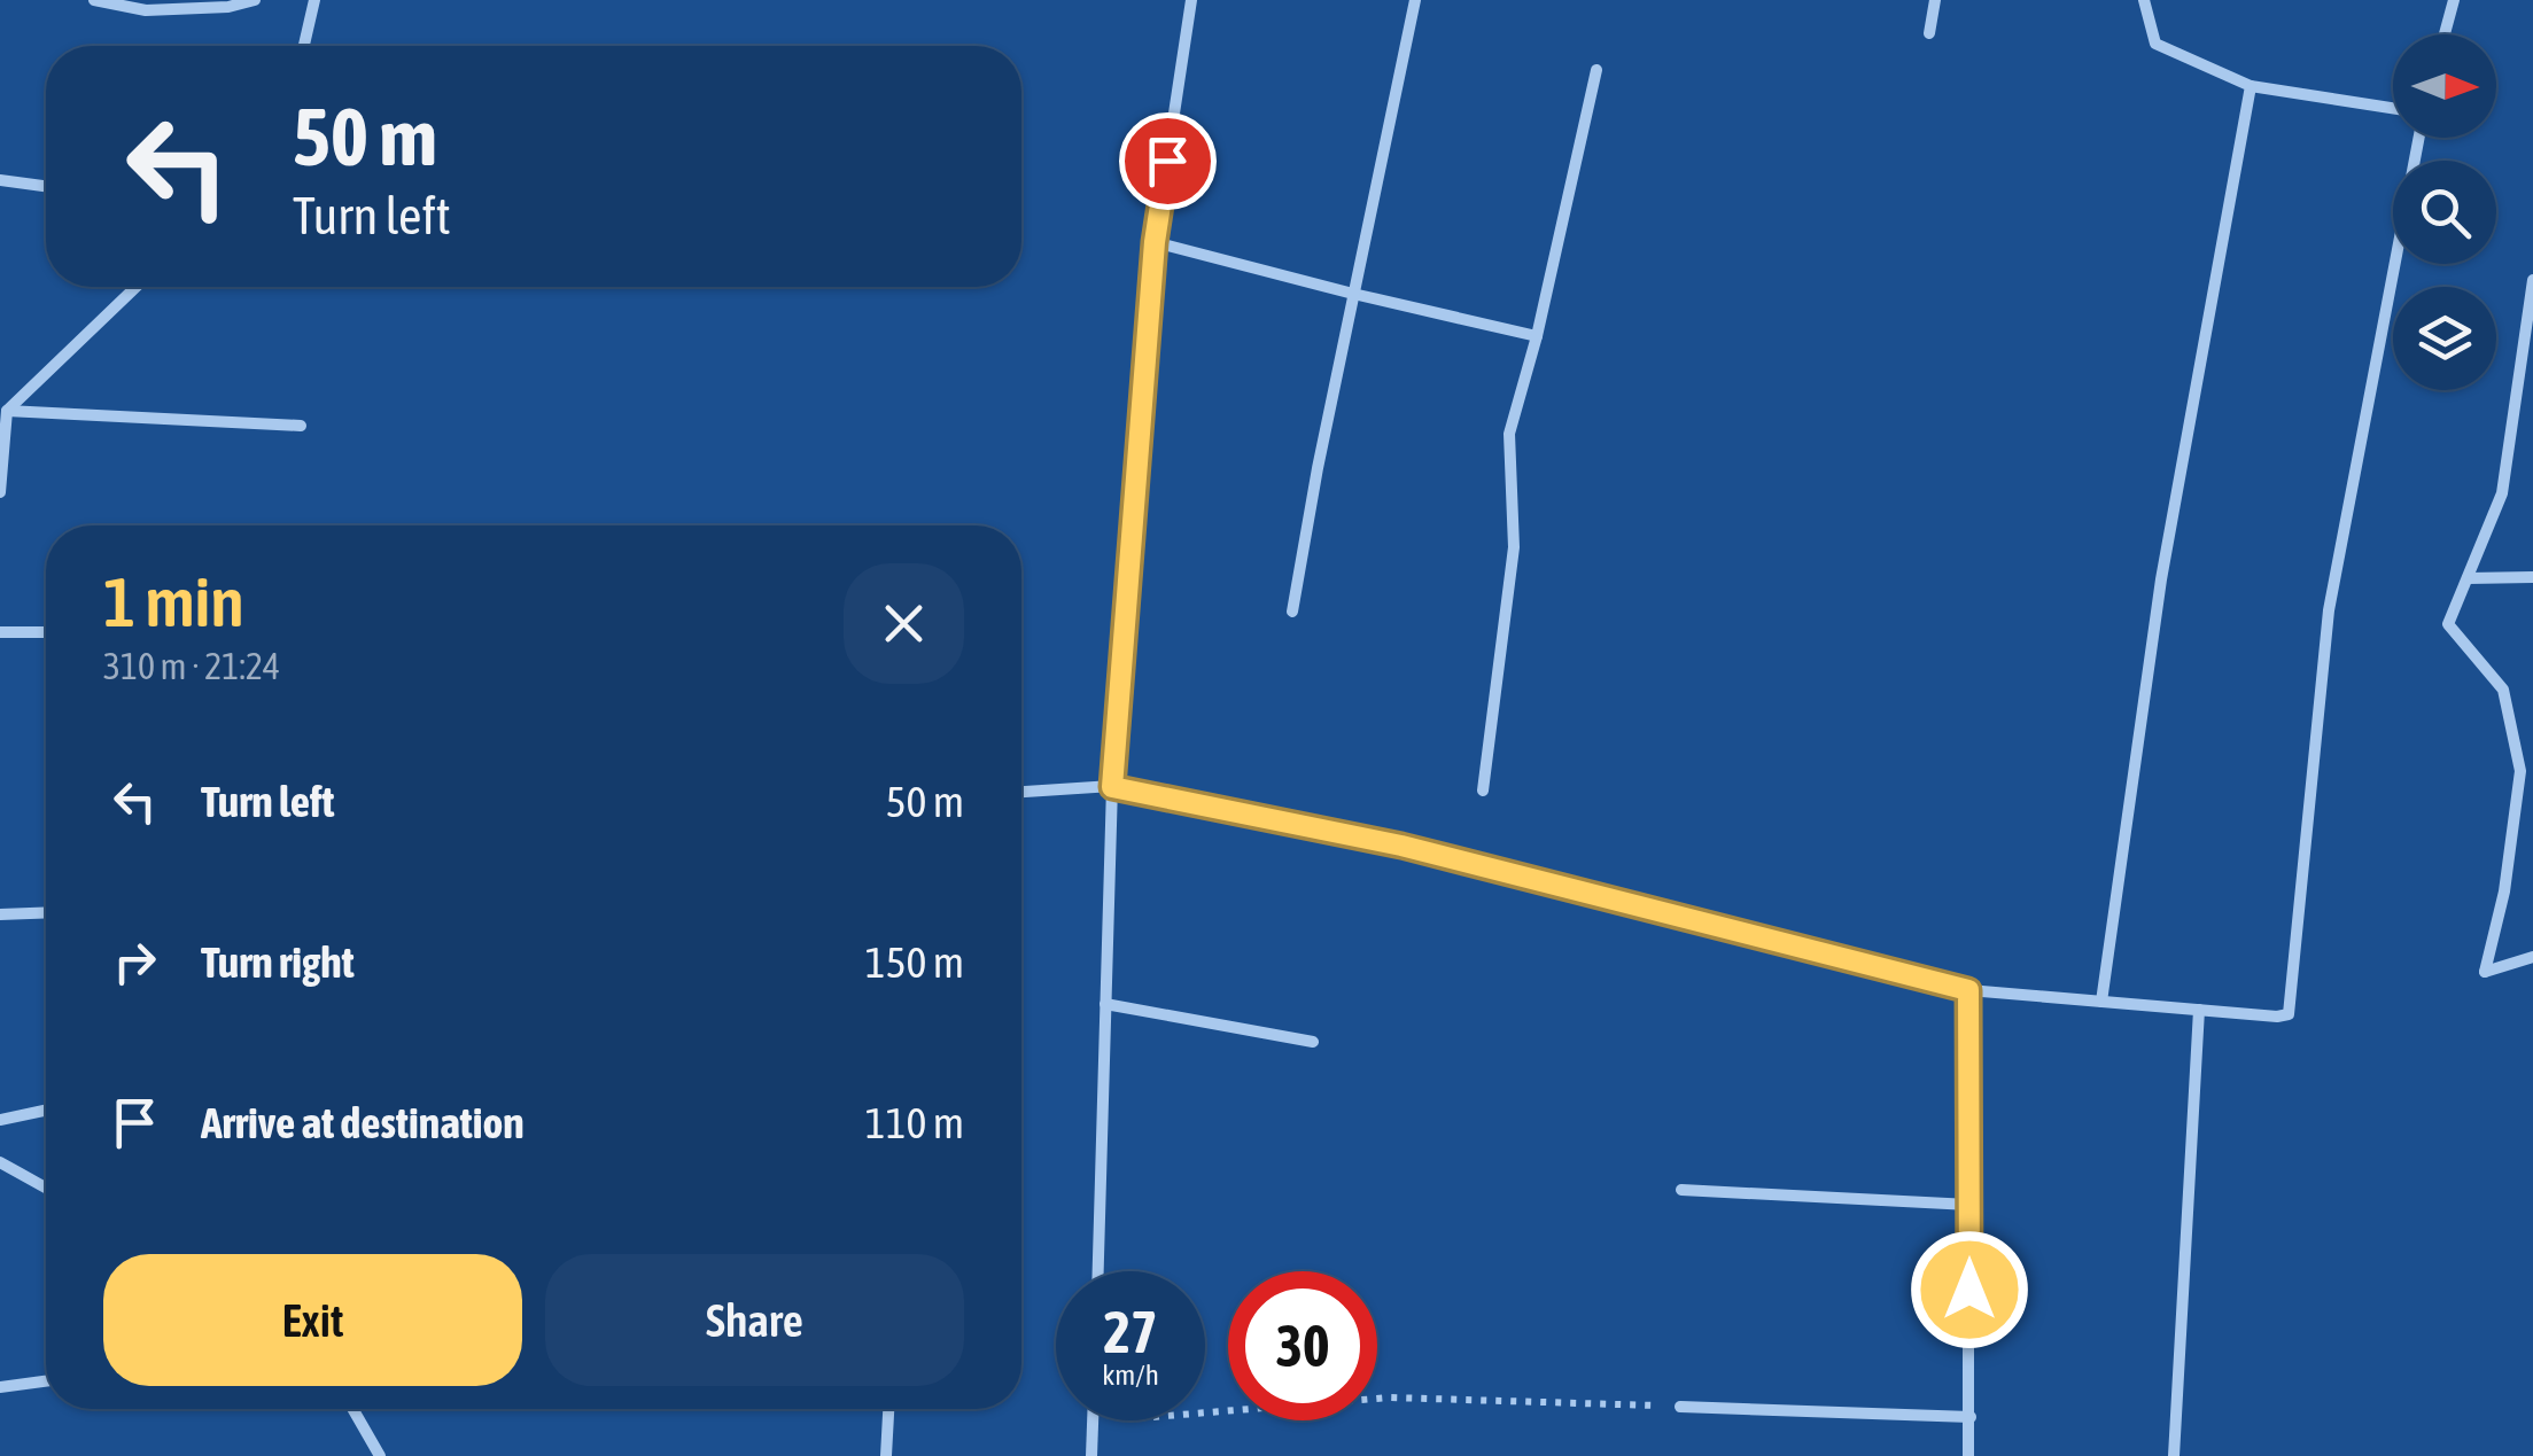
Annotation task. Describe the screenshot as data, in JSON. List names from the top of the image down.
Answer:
{
  "north": "right",
  "page": {
    "turn": ["50 m", "Turn left"],
    "heading": ["1 min", "310 m · 21:24"],
    "list": [
      {
        "name": "Turn left",
        "value": "50 m"
      },
      {
        "name": "Turn right",
        "value": "150 m"
      },
      {
        "name": "Arrive at destination",
        "value": "110 m"
      }
    ],
    "buttons": ["Exit", "Share"],
    "speed": "27 km/h",
    "limit": "30"
  }
}
